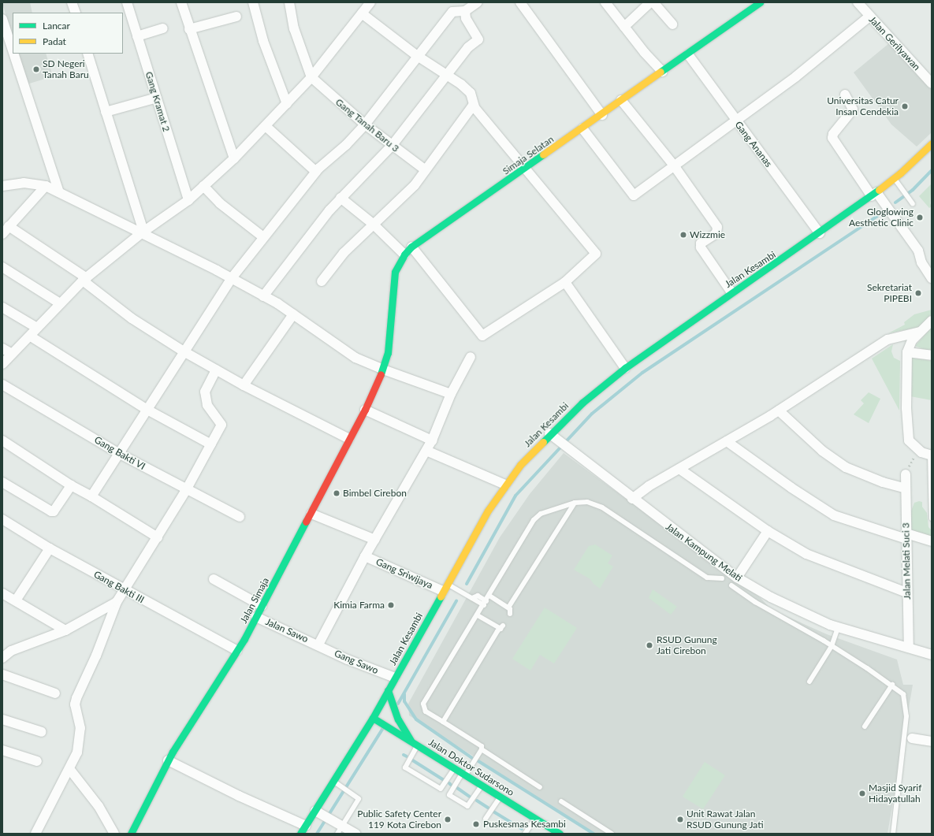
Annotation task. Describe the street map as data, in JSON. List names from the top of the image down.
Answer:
{
  "streets": {
    "street": [
      "Jalan Gerilyawan",
      "Gang Kramat 2",
      "Gang Tanah Baru 3",
      "Gang Ananas",
      "Simaja Selatan",
      "Jalan Kesambi",
      "Gang Bakti VI",
      "Jalan Kampung Melati",
      "Jalan Melati Suci 3",
      "Gang Sriwijaya",
      "Gang Bakti III",
      "Jalan Simaja",
      "Jalan Sawo",
      "Gang Sawo",
      "Jalan Doktor Sudarsono"
    ]
  },
  "crossings": [
    ["Gang Ananas", "Simaja Selatan"],
    ["Gang Ananas", "Jalan Kesambi"],
    ["Simaja Selatan", "Jalan Simaja"],
    ["Jalan Kesambi", "Jalan Kampung Melati"],
    ["Jalan Kesambi", "Gang Sriwijaya"],
    ["Jalan Kesambi", "Gang Sawo"],
    ["Jalan Kesambi", "Jalan Doktor Sudarsono"],
    ["Jalan Kampung Melati", "Jalan Melati Suci 3"],
    ["Gang Bakti III", "Jalan Simaja"],
    ["Jalan Simaja", "Jalan Sawo"],
    ["Jalan Sawo", "Gang Sawo"]
  ],
  "places": [
    "SD Negeri Tanah Baru",
    "Universitas Catur Insan Cendekia",
    "Gloglowing Aesthetic Clinic",
    "Wizzmie",
    "Sekretariat PIPEBI",
    "Bimbel Cirebon",
    "Kimia Farma",
    "RSUD Gunung Jati Cirebon",
    "Masjid Syarif Hidayatullah",
    "Public Safety Center 119 Kota Cirebon",
    "Unit Rawat Jalan RSUD Gunung Jati",
    "Puskesmas Kesambi"
  ],
  "legend": ["Lancar", "Padat"]
}
